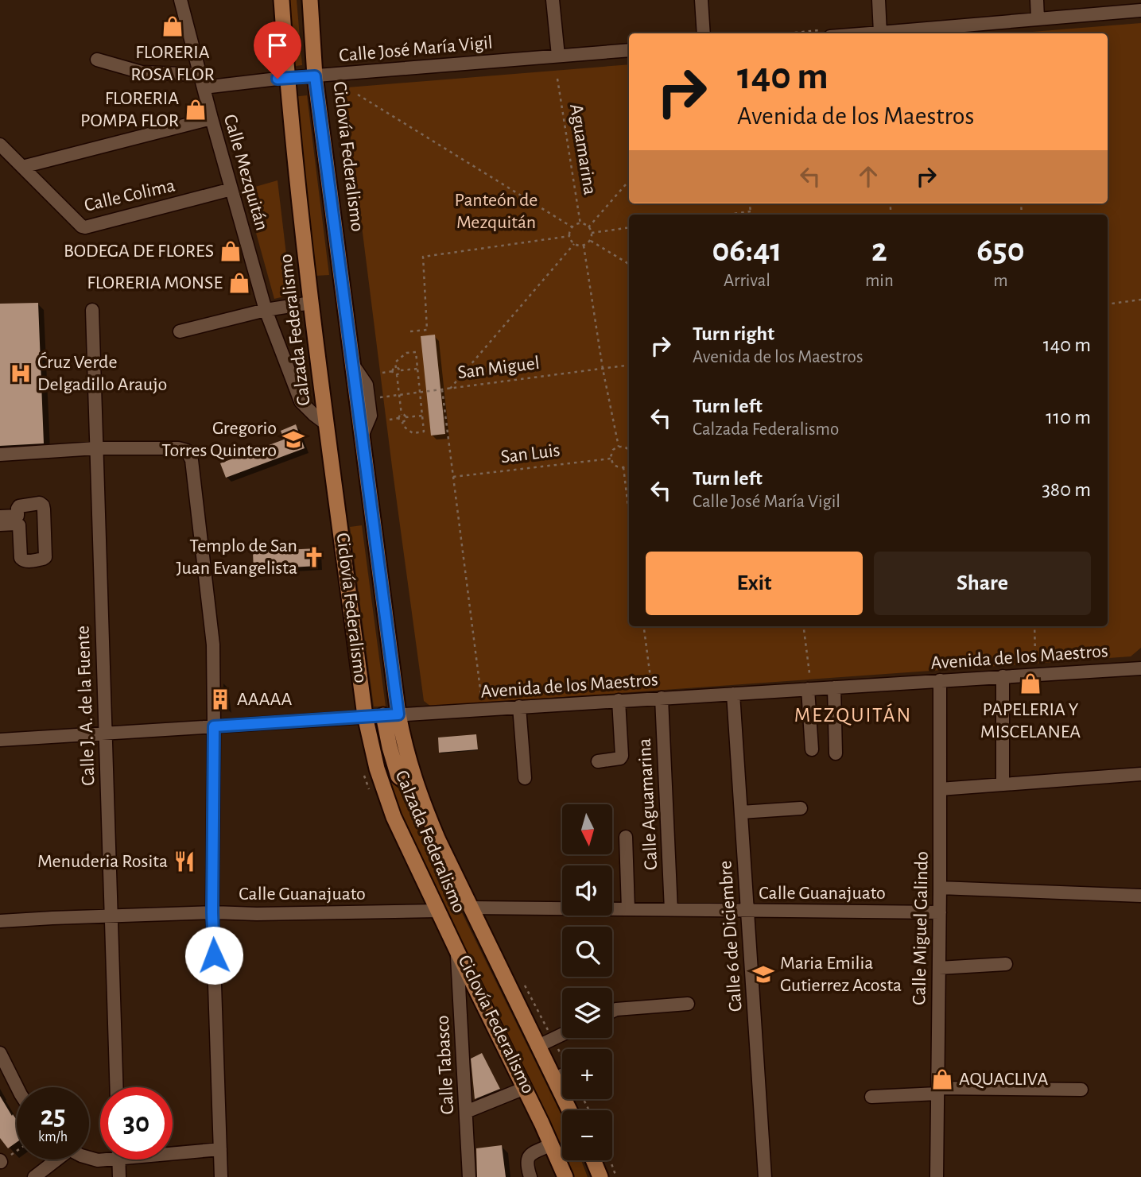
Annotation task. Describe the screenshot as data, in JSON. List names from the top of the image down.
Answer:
{
  "streets": {
    "main road": ["Calzada Federalismo"],
    "street": [
      "Calle José María Vigil",
      "Calle Mezquitán",
      "Calle Colima",
      "Avenida de los Maestros",
      "Calle J. A. de la Fuente",
      "Calle Aguamarina",
      "Calle Guanajuato",
      "Calle Miguel Galindo",
      "Calle 6 de Diciembre",
      "Calle Tabasco"
    ],
    "path": ["Aguamarina", "San Miguel", "San Luis"]
  },
  "crossings": [
    ["Calle José María Vigil", "Calle Mezquitán"],
    ["Calle José María Vigil", "Calzada Federalismo"],
    ["Calle Mezquitán", "Calle Colima"],
    ["Calle Mezquitán", "Calzada Federalismo"],
    ["Calzada Federalismo", "Avenida de los Maestros"],
    ["Calzada Federalismo", "Calle Guanajuato"],
    ["Calzada Federalismo", "Calle Tabasco"],
    ["Avenida de los Maestros", "Calle J. A. de la Fuente"],
    ["Avenida de los Maestros", "Calle Aguamarina"],
    ["Avenida de los Maestros", "Calle Miguel Galindo"],
    ["Avenida de los Maestros", "Calle 6 de Diciembre"],
    ["Calle J. A. de la Fuente", "Calle Guanajuato"],
    ["Calle Aguamarina", "Calle Guanajuato"],
    ["Calle Guanajuato", "Calle Miguel Galindo"],
    ["Calle Guanajuato", "Calle 6 de Diciembre"]
  ],
  "districts": ["MEZQUITÁN"],
  "parks": ["Panteón de Mezquitán"],
  "places": {
    "shop": [
      "FLORERIA ROSA FLOR",
      "FLORERIA POMPA FLOR",
      "BODEGA DE FLORES",
      "FLORERIA MONSE",
      "PAPELERIA Y MISCELANEA",
      "AQUACLIVA"
    ],
    "hospital": ["Ćruz Verde Delgadillo Araujo"],
    "school or university": ["Gregorio Torres Quintero", "Maria Emilia Gutierrez Acosta"],
    "church": ["Templo de San Juan Evangelista"],
    "building": ["AAAAA"],
    "restaurant": ["Menuderia Rosita"]
  },
  "north": "bottom",
  "page": {
    "turn": ["140 m", "Avenida de los Maestros"],
    "eta": [
      "06:41",
      "Arrival",
      "2",
      "min",
      "650",
      "m"
    ],
    "list": [
      {
        "name": "Turn right",
        "note": "Avenida de los Maestros",
        "value": "140 m"
      },
      {
        "name": "Turn left",
        "note": "Calzada Federalismo",
        "value": "110 m"
      },
      {
        "name": "Turn left",
        "note": "Calle José María Vigil",
        "value": "380 m"
      }
    ],
    "buttons": ["Exit", "Share"],
    "map_buttons": ["+", "−"],
    "speed": "25 km/h",
    "limit": "30"
  }
}
